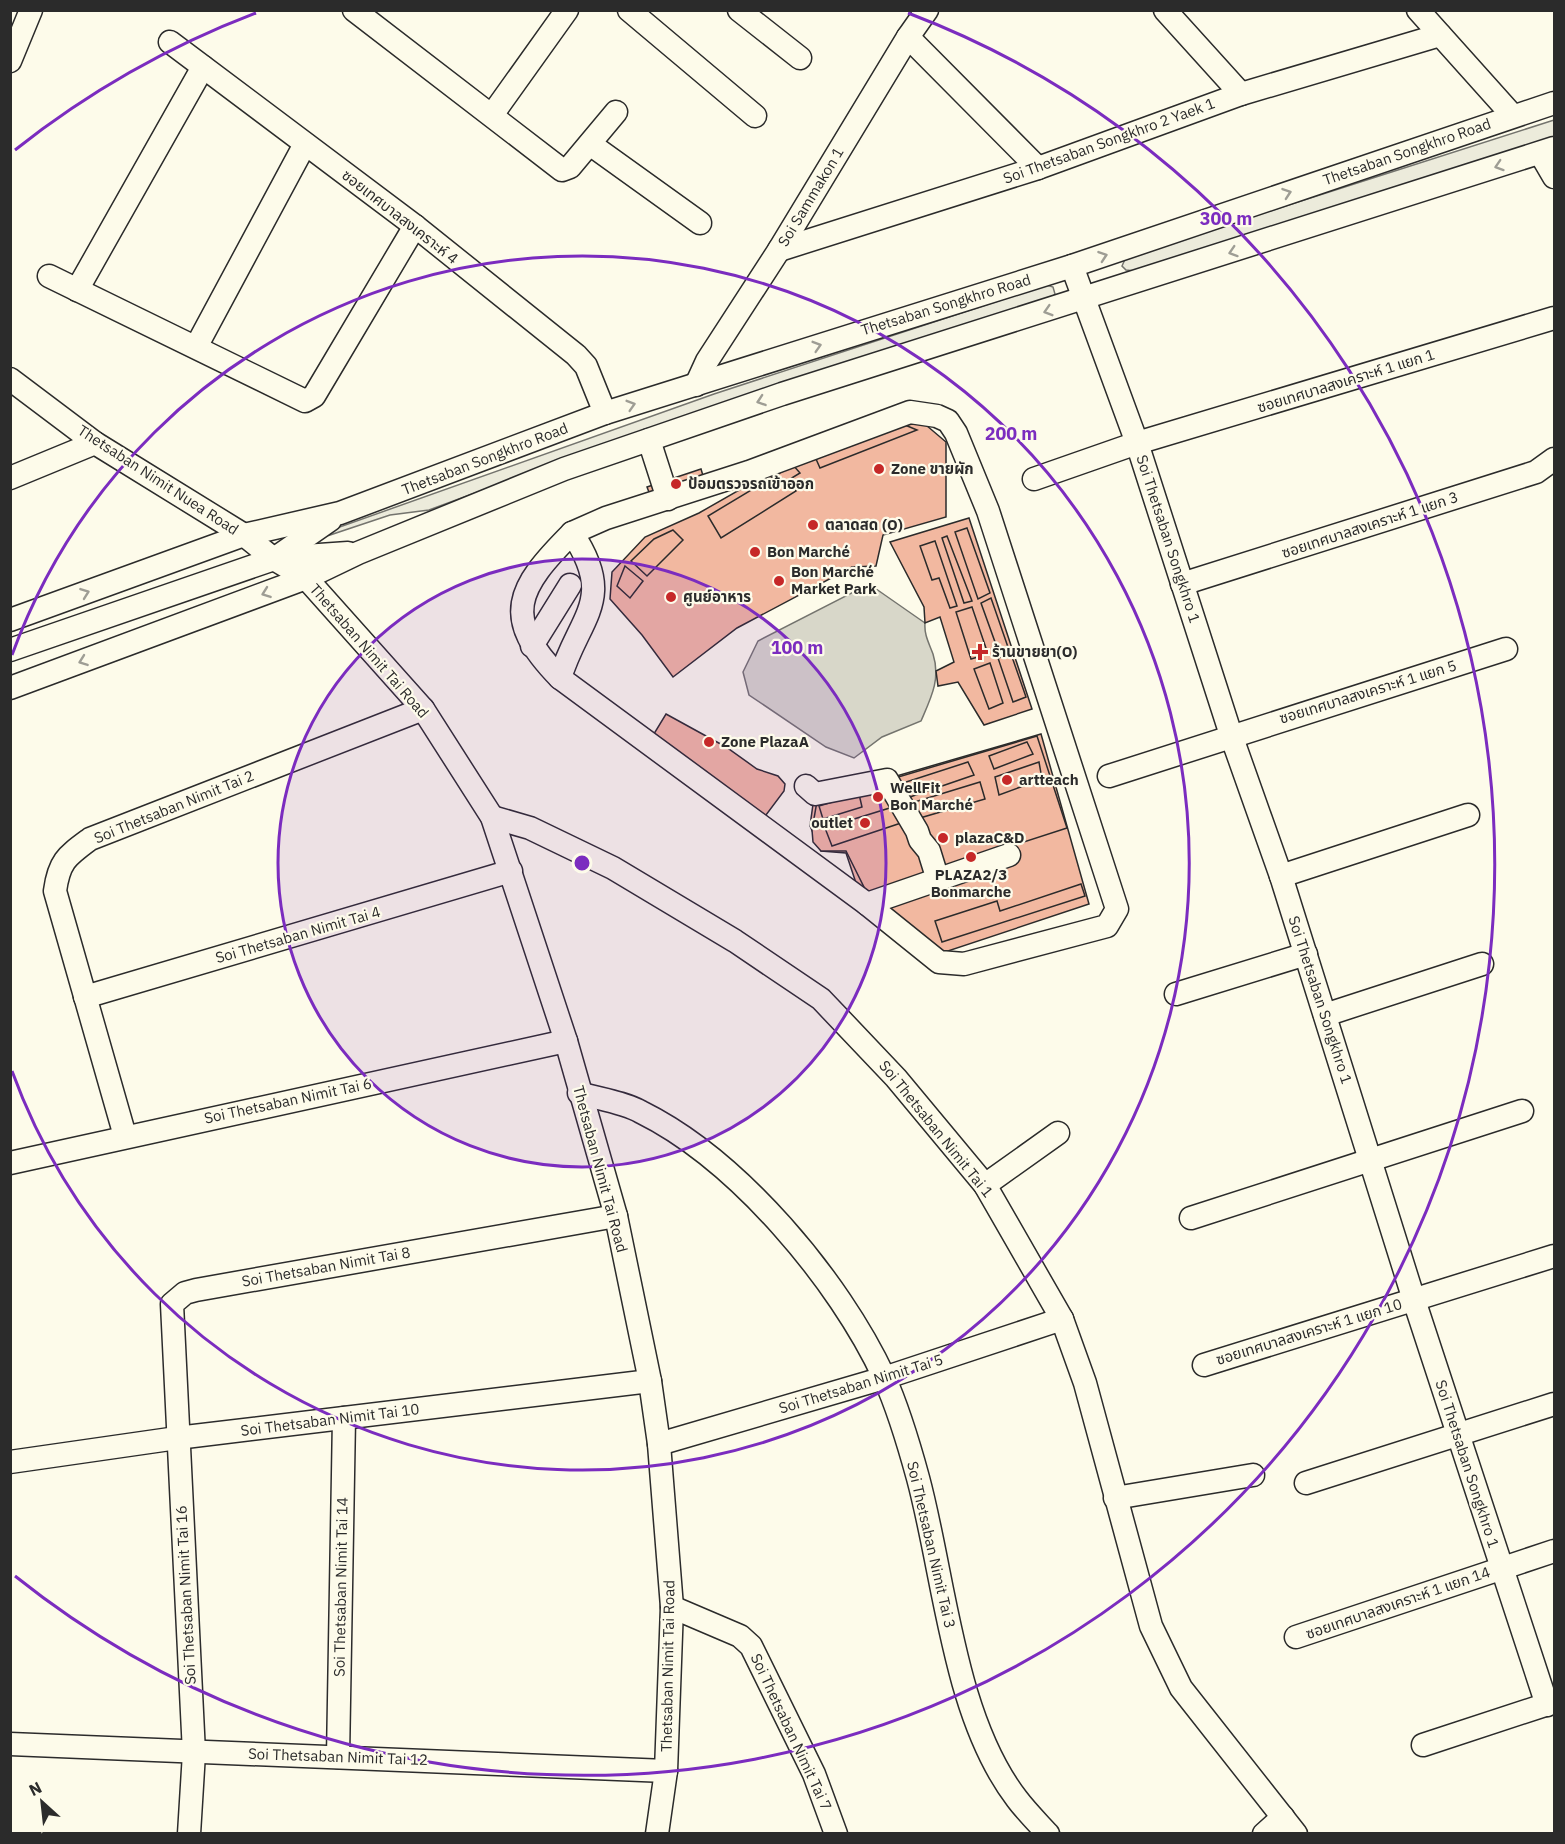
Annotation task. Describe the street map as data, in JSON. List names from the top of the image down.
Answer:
{
  "streets": {
    "street": [
      "Soi Thetsaban Songkhro 2 Yaek 1",
      "Thetsaban Songkhro Road",
      "Soi Sammakon 1",
      "ซอยเทศบาลสงเคราะห์ 4",
      "ซอยเทศบาลสงเคราะห์ 1 แยก 1",
      "Thetsaban Nimit Nuea Road",
      "ซอยเทศบาลสงเคราะห์ 1 แยก 3",
      "Soi Thetsaban Songkhro 1",
      "Thetsaban Nimit Tai Road",
      "ซอยเทศบาลสงเคราะห์ 1 แยก 5",
      "Soi Thetsaban Nimit Tai 2",
      "Soi Thetsaban Nimit Tai 4",
      "Soi Thetsaban Nimit Tai 6",
      "Soi Thetsaban Nimit Tai 1",
      "Soi Thetsaban Nimit Tai 8",
      "ซอยเทศบาลสงเคราะห์ 1 แยก 10",
      "Soi Thetsaban Nimit Tai 5",
      "Soi Thetsaban Nimit Tai 10",
      "Soi Thetsaban Nimit Tai 3",
      "Soi Thetsaban Nimit Tai 14",
      "Soi Thetsaban Nimit Tai 16",
      "ซอยเทศบาลสงเคราะห์ 1 แยก 14",
      "Soi Thetsaban Nimit Tai 7",
      "Soi Thetsaban Nimit Tai 12"
    ]
  },
  "crossings": [
    ["Soi Thetsaban Songkhro 2 Yaek 1", "Soi Sammakon 1"],
    ["Thetsaban Songkhro Road", "Soi Sammakon 1"],
    ["Thetsaban Songkhro Road", "ซอยเทศบาลสงเคราะห์ 4"],
    ["Thetsaban Songkhro Road", "Thetsaban Nimit Nuea Road"],
    ["Thetsaban Songkhro Road", "Soi Thetsaban Songkhro 1"],
    ["Thetsaban Songkhro Road", "Thetsaban Nimit Tai Road"],
    ["ซอยเทศบาลสงเคราะห์ 1 แยก 1", "Soi Thetsaban Songkhro 1"],
    ["Thetsaban Nimit Nuea Road", "Thetsaban Nimit Tai Road"],
    ["ซอยเทศบาลสงเคราะห์ 1 แยก 3", "Soi Thetsaban Songkhro 1"],
    ["Soi Thetsaban Songkhro 1", "ซอยเทศบาลสงเคราะห์ 1 แยก 5"],
    ["Soi Thetsaban Songkhro 1", "ซอยเทศบาลสงเคราะห์ 1 แยก 10"],
    ["Soi Thetsaban Songkhro 1", "ซอยเทศบาลสงเคราะห์ 1 แยก 14"],
    ["Thetsaban Nimit Tai Road", "Soi Thetsaban Nimit Tai 2"],
    ["Thetsaban Nimit Tai Road", "Soi Thetsaban Nimit Tai 4"],
    ["Thetsaban Nimit Tai Road", "Soi Thetsaban Nimit Tai 6"],
    ["Thetsaban Nimit Tai Road", "Soi Thetsaban Nimit Tai 1"],
    ["Thetsaban Nimit Tai Road", "Soi Thetsaban Nimit Tai 8"],
    ["Thetsaban Nimit Tai Road", "Soi Thetsaban Nimit Tai 5"],
    ["Thetsaban Nimit Tai Road", "Soi Thetsaban Nimit Tai 10"],
    ["Thetsaban Nimit Tai Road", "Soi Thetsaban Nimit Tai 3"],
    ["Thetsaban Nimit Tai Road", "Soi Thetsaban Nimit Tai 7"],
    ["Thetsaban Nimit Tai Road", "Soi Thetsaban Nimit Tai 12"],
    ["Soi Thetsaban Nimit Tai 2", "Soi Thetsaban Nimit Tai 4"],
    ["Soi Thetsaban Nimit Tai 2", "Soi Thetsaban Nimit Tai 6"],
    ["Soi Thetsaban Nimit Tai 1", "Soi Thetsaban Nimit Tai 5"],
    ["Soi Thetsaban Nimit Tai 8", "Soi Thetsaban Nimit Tai 10"],
    ["Soi Thetsaban Nimit Tai 8", "Soi Thetsaban Nimit Tai 16"],
    ["Soi Thetsaban Nimit Tai 5", "Soi Thetsaban Nimit Tai 3"],
    ["Soi Thetsaban Nimit Tai 10", "Soi Thetsaban Nimit Tai 14"],
    ["Soi Thetsaban Nimit Tai 10", "Soi Thetsaban Nimit Tai 16"],
    ["Soi Thetsaban Nimit Tai 14", "Soi Thetsaban Nimit Tai 12"],
    ["Soi Thetsaban Nimit Tai 16", "Soi Thetsaban Nimit Tai 12"]
  ],
  "places": {
    "other": [
      "Zone ขายผัก",
      "ป้อมตรวจรถเข้าออก",
      "ตลาดสด (O)",
      "Bon Marché",
      "Bon Marché Market Park",
      "ศูนย์อาหาร",
      "Zone PlazaA",
      "artteach",
      "WellFit Bon Marché",
      "outlet",
      "plazaC&D",
      "PLAZA2/3 Bonmarche"
    ],
    "health": ["ร้านขายยา(O)"]
  },
  "north": "top left",
  "rings": ["300 m", "200 m", "100 m"]
}
